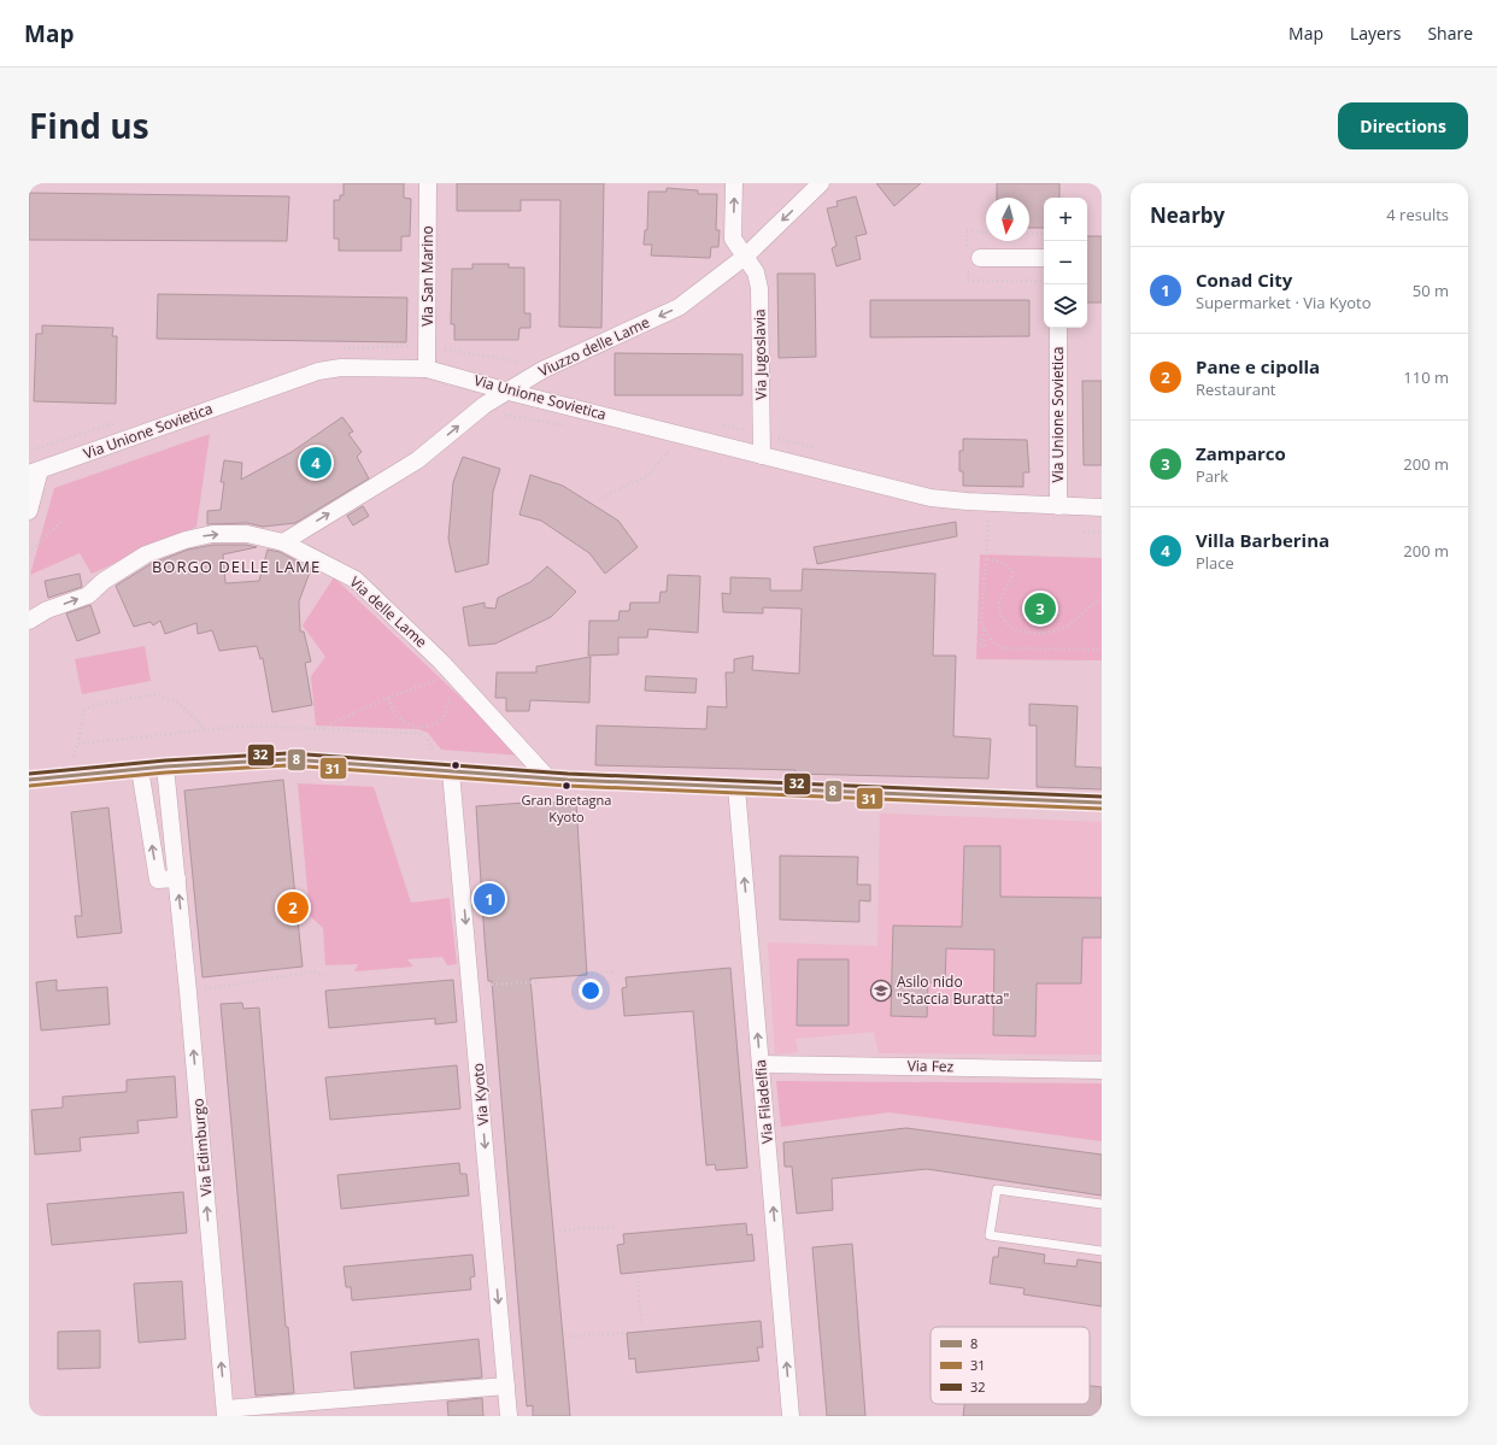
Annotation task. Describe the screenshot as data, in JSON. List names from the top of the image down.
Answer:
{
  "streets": {
    "street": [
      "Via San Marino",
      "Viuzzo delle Lame",
      "Via Jugoslavia",
      "Via Unione Sovietica",
      "Via delle Lame",
      "Via Fez",
      "Via Kyoto",
      "Via Filadelfia",
      "Via Edimburgo"
    ]
  },
  "crossings": [
    ["Via San Marino", "Via Unione Sovietica"],
    ["Viuzzo delle Lame", "Via Jugoslavia"],
    ["Viuzzo delle Lame", "Via Unione Sovietica"],
    ["Viuzzo delle Lame", "Via delle Lame"],
    ["Via Jugoslavia", "Via Unione Sovietica"],
    ["Via Fez", "Via Filadelfia"]
  ],
  "one_way": [
    "Via delle Lame",
    "Via Kyoto",
    "Via Filadelfia",
    "Via Edimburgo"
  ],
  "districts": ["BORGO DELLE LAME"],
  "places": {
    "other": ["Gran Bretagna Kyoto"],
    "school or university": ["Asilo nido \"Staccia Buratta\""]
  },
  "lines": ["transit line 32", "transit line 8", "transit line 31"],
  "legend": ["8", "31", "32"],
  "north": "bottom",
  "page": {
    "header": "Map",
    "nav": ["Map", "Layers", "Share"],
    "title": "Find us",
    "buttons": "Directions",
    "heading": ["Nearby", "4 results"],
    "map_buttons": ["+", "−"],
    "list": [
      {
        "mark": "1",
        "name": "Conad City",
        "note": "Supermarket · Via Kyoto",
        "value": "50 m"
      },
      {
        "mark": "2",
        "name": "Pane e cipolla",
        "note": "Restaurant",
        "value": "110 m"
      },
      {
        "mark": "3",
        "name": "Zamparco",
        "note": "Park",
        "value": "200 m"
      },
      {
        "mark": "4",
        "name": "Villa Barberina",
        "note": "Place",
        "value": "200 m"
      }
    ],
    "pins": [
      "4",
      "3",
      "1",
      "2"
    ]
  }
}
